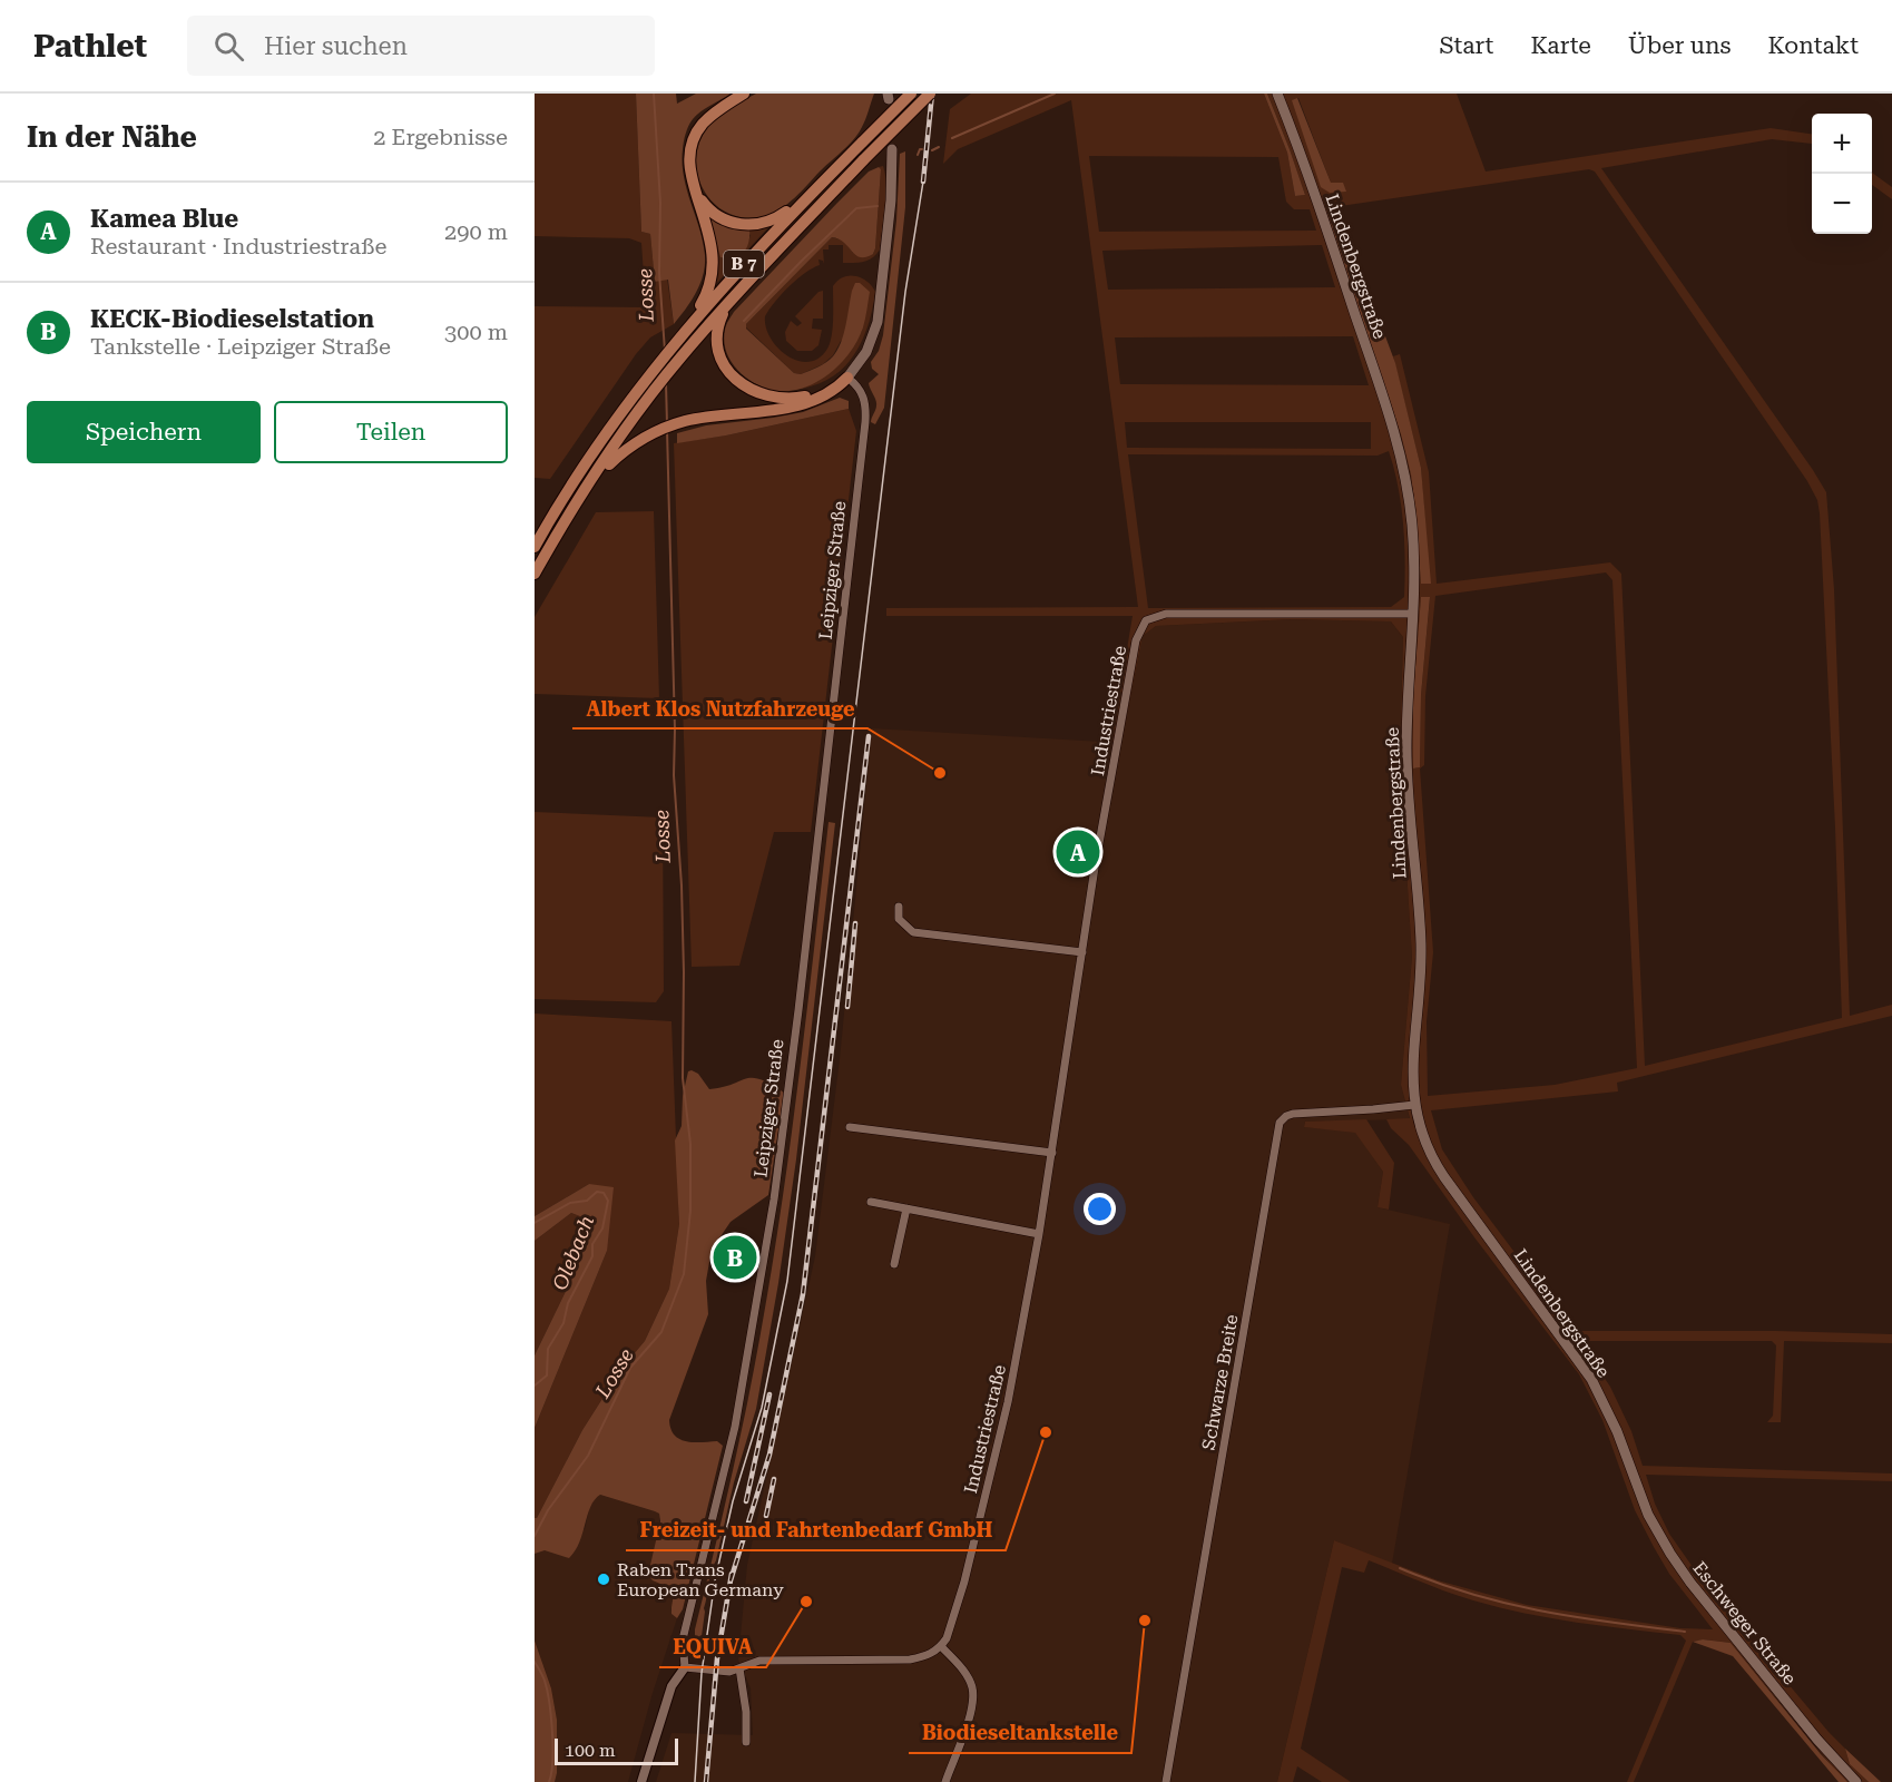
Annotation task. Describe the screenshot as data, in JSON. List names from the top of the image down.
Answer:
{
  "streets": {
    "highway": ["B 7"],
    "main road": ["Lindenbergstraße", "Eschweger Straße"],
    "street": ["Leipziger Straße", "Industriestraße", "Schwarze Breite"]
  },
  "crossings": [
    ["Lindenbergstraße", "Industriestraße"],
    ["Lindenbergstraße", "Schwarze Breite"],
    ["Lindenbergstraße", "Eschweger Straße"]
  ],
  "water": ["Losse", "Olebach"],
  "places": [
    "Albert Klos Nutzfahrzeuge",
    "Freizeit- und Fahrtenbedarf GmbH",
    "Raben Trans European Germany",
    "EQUIVA",
    "Biodieseltankstelle"
  ],
  "scale_bar": "100 m",
  "page": {
    "header": "Pathlet",
    "search": "Hier suchen",
    "nav": [
      "Start",
      "Karte",
      "Über uns",
      "Kontakt"
    ],
    "heading": ["In der Nähe", "2 Ergebnisse"],
    "map_buttons": ["+", "−"],
    "list": [
      {
        "mark": "A",
        "name": "Kamea Blue",
        "note": "Restaurant · Industriestraße",
        "value": "290 m"
      },
      {
        "mark": "B",
        "name": "KECK-Biodieselstation",
        "note": "Tankstelle · Leipziger Straße",
        "value": "300 m"
      }
    ],
    "buttons": ["Speichern", "Teilen"],
    "pins": ["A", "B"],
    "scale": "100 m"
  }
}
